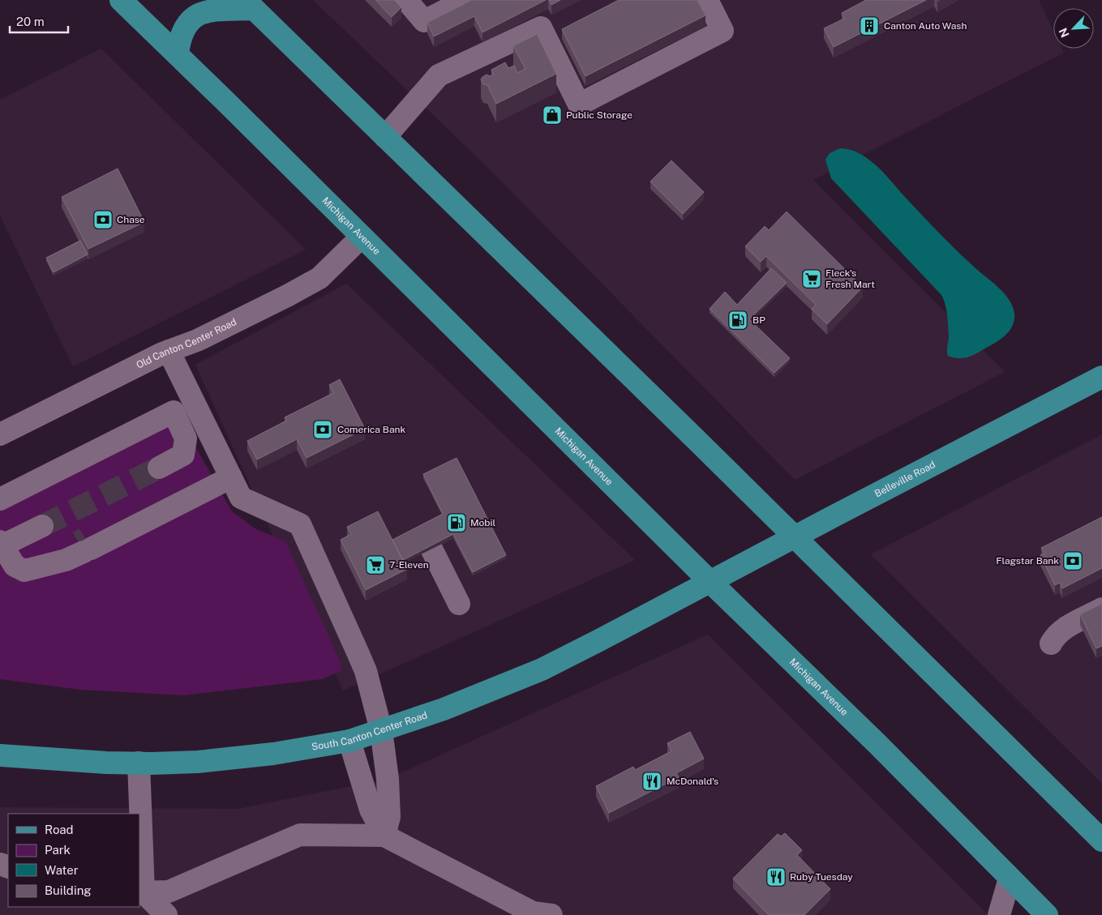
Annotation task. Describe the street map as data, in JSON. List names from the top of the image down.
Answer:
{
  "streets": {
    "main road": ["Michigan Avenue", "Belleville Road", "South Canton Center Road"],
    "street": ["Old Canton Center Road"]
  },
  "crossings": [
    ["Michigan Avenue", "Old Canton Center Road"],
    ["Michigan Avenue", "Belleville Road"],
    ["Michigan Avenue", "South Canton Center Road"],
    ["Belleville Road", "South Canton Center Road"]
  ],
  "places": {
    "building": ["Canton Auto Wash"],
    "shop": ["Public Storage"],
    "bank": ["Chase", "Comerica Bank", "Flagstar Bank"],
    "supermarket": ["Fleck's Fresh Mart", "7-Eleven"],
    "fuel station": ["BP", "Mobil"],
    "restaurant": ["McDonald's", "Ruby Tuesday"]
  },
  "legend": [
    "Road",
    "Park",
    "Water",
    "Building"
  ],
  "scale_bar": "20 m",
  "north": "bottom left"
}
